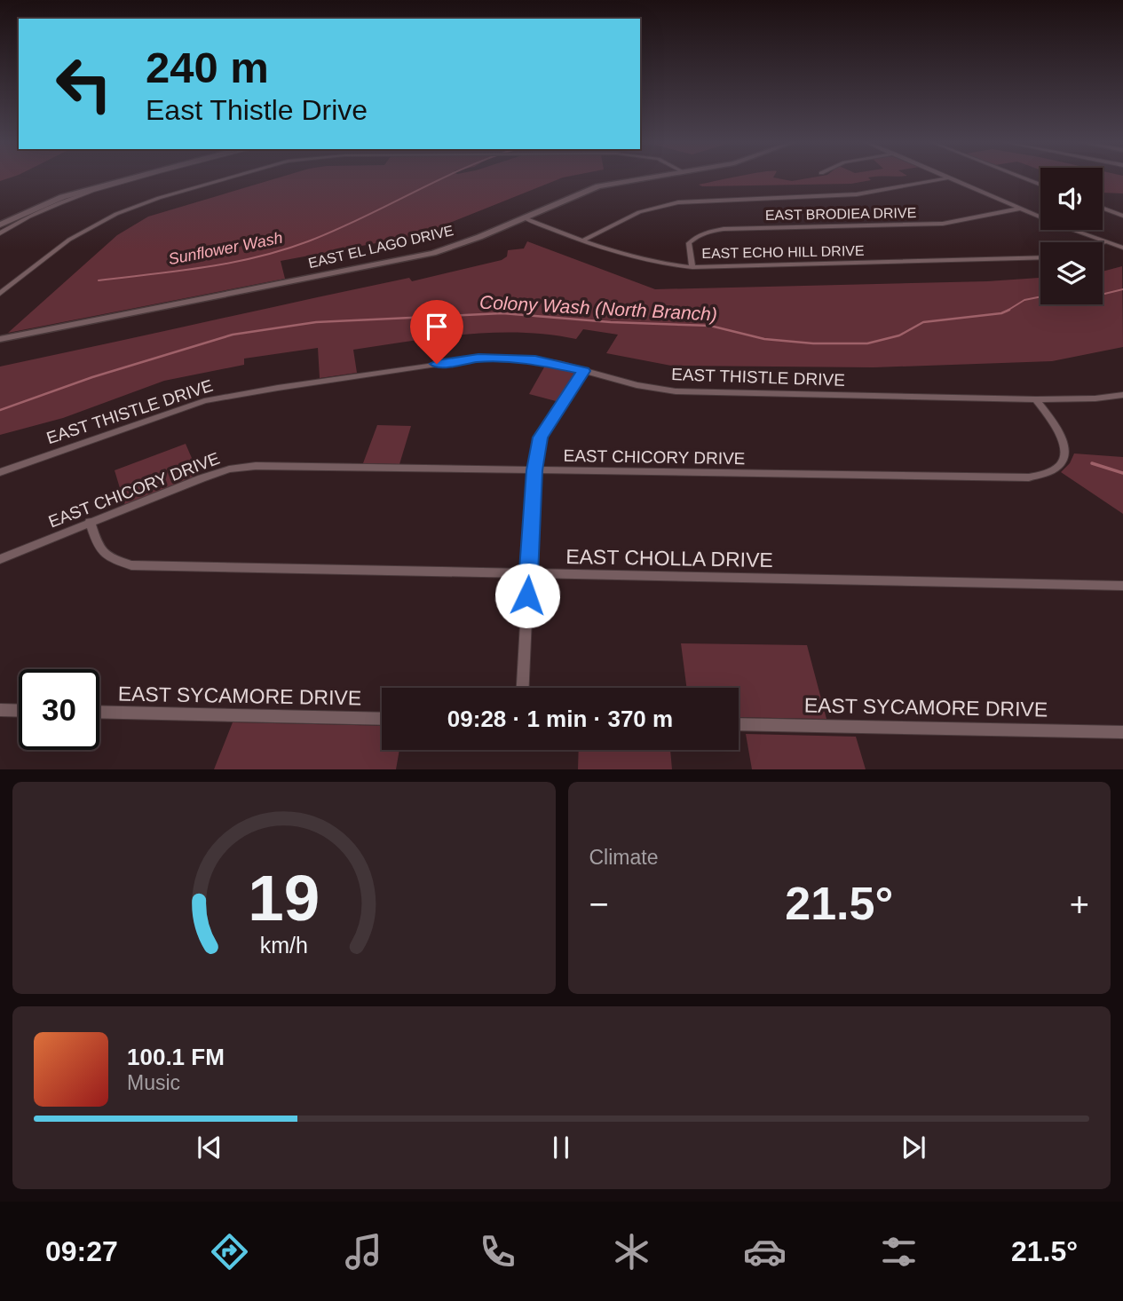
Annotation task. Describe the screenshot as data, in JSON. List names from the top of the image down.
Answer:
{
  "streets": {
    "street": [
      "EAST BRODIEA DRIVE",
      "EAST EL LAGO DRIVE",
      "EAST ECHO HILL DRIVE",
      "EAST THISTLE DRIVE",
      "EAST CHICORY DRIVE",
      "EAST CHOLLA DRIVE",
      "EAST SYCAMORE DRIVE"
    ]
  },
  "crossings": [
    ["EAST BRODIEA DRIVE", "EAST ECHO HILL DRIVE"],
    ["EAST EL LAGO DRIVE", "EAST ECHO HILL DRIVE"],
    ["EAST THISTLE DRIVE", "EAST CHICORY DRIVE"],
    ["EAST CHICORY DRIVE", "EAST CHOLLA DRIVE"]
  ],
  "water": ["Sunflower Wash", "Colony Wash (North Branch)"],
  "page": {
    "turn": ["240 m", "East Thistle Drive"],
    "limit": "30",
    "trip": "09:28 · 1 min · 370 m",
    "tile": "Climate",
    "heat": ["−", "21.5°", "+"],
    "song": ["100.1 FM", "Music"],
    "tabs": ["09:27", "21.5°"],
    "gauge": ["19", "km/h"]
  }
}
